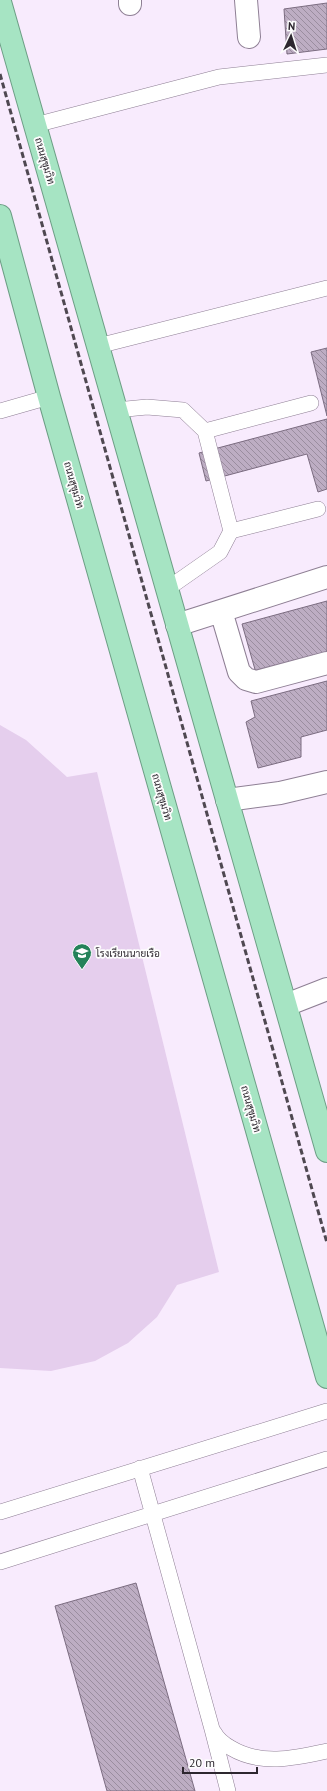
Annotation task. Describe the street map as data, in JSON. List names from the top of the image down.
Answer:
{
  "streets": {
    "highway": ["ถนนสุขุมวิท"]
  },
  "places": {
    "school or university": ["โรงเรียนนายเรือ"]
  },
  "scale_bar": "20 m",
  "north": "top"
}
